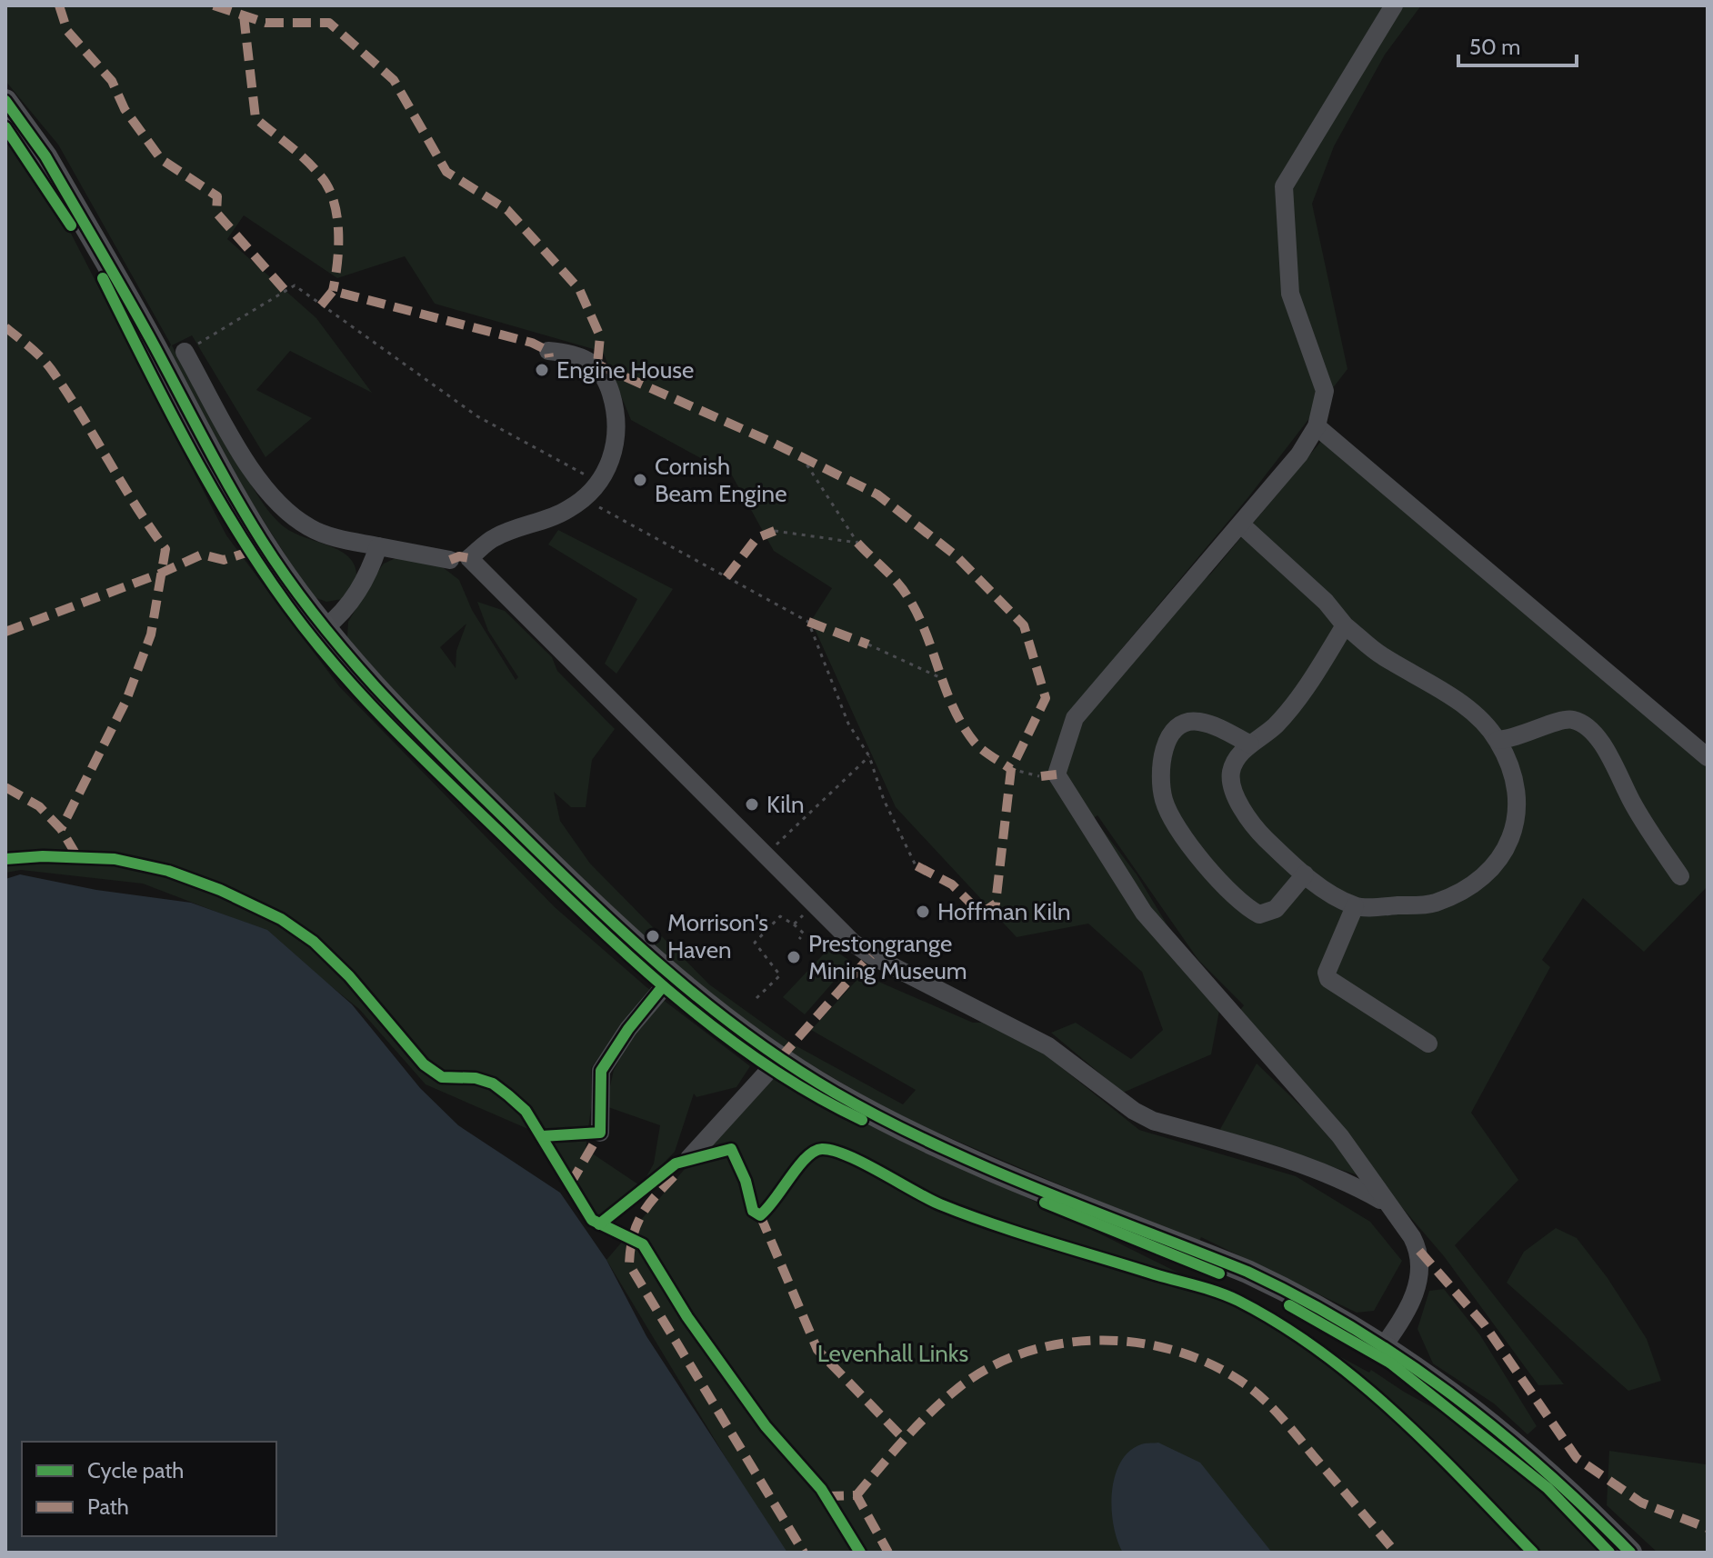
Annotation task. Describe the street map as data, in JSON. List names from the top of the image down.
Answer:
{
  "parks": ["Levenhall Links"],
  "places": [
    "Engine House",
    "Cornish Beam Engine",
    "Kiln",
    "Hoffman Kiln",
    "Morrison's Haven",
    "Prestongrange Mining Museum"
  ],
  "legend": ["Cycle path", "Path"],
  "scale_bar": "50 m"
}
